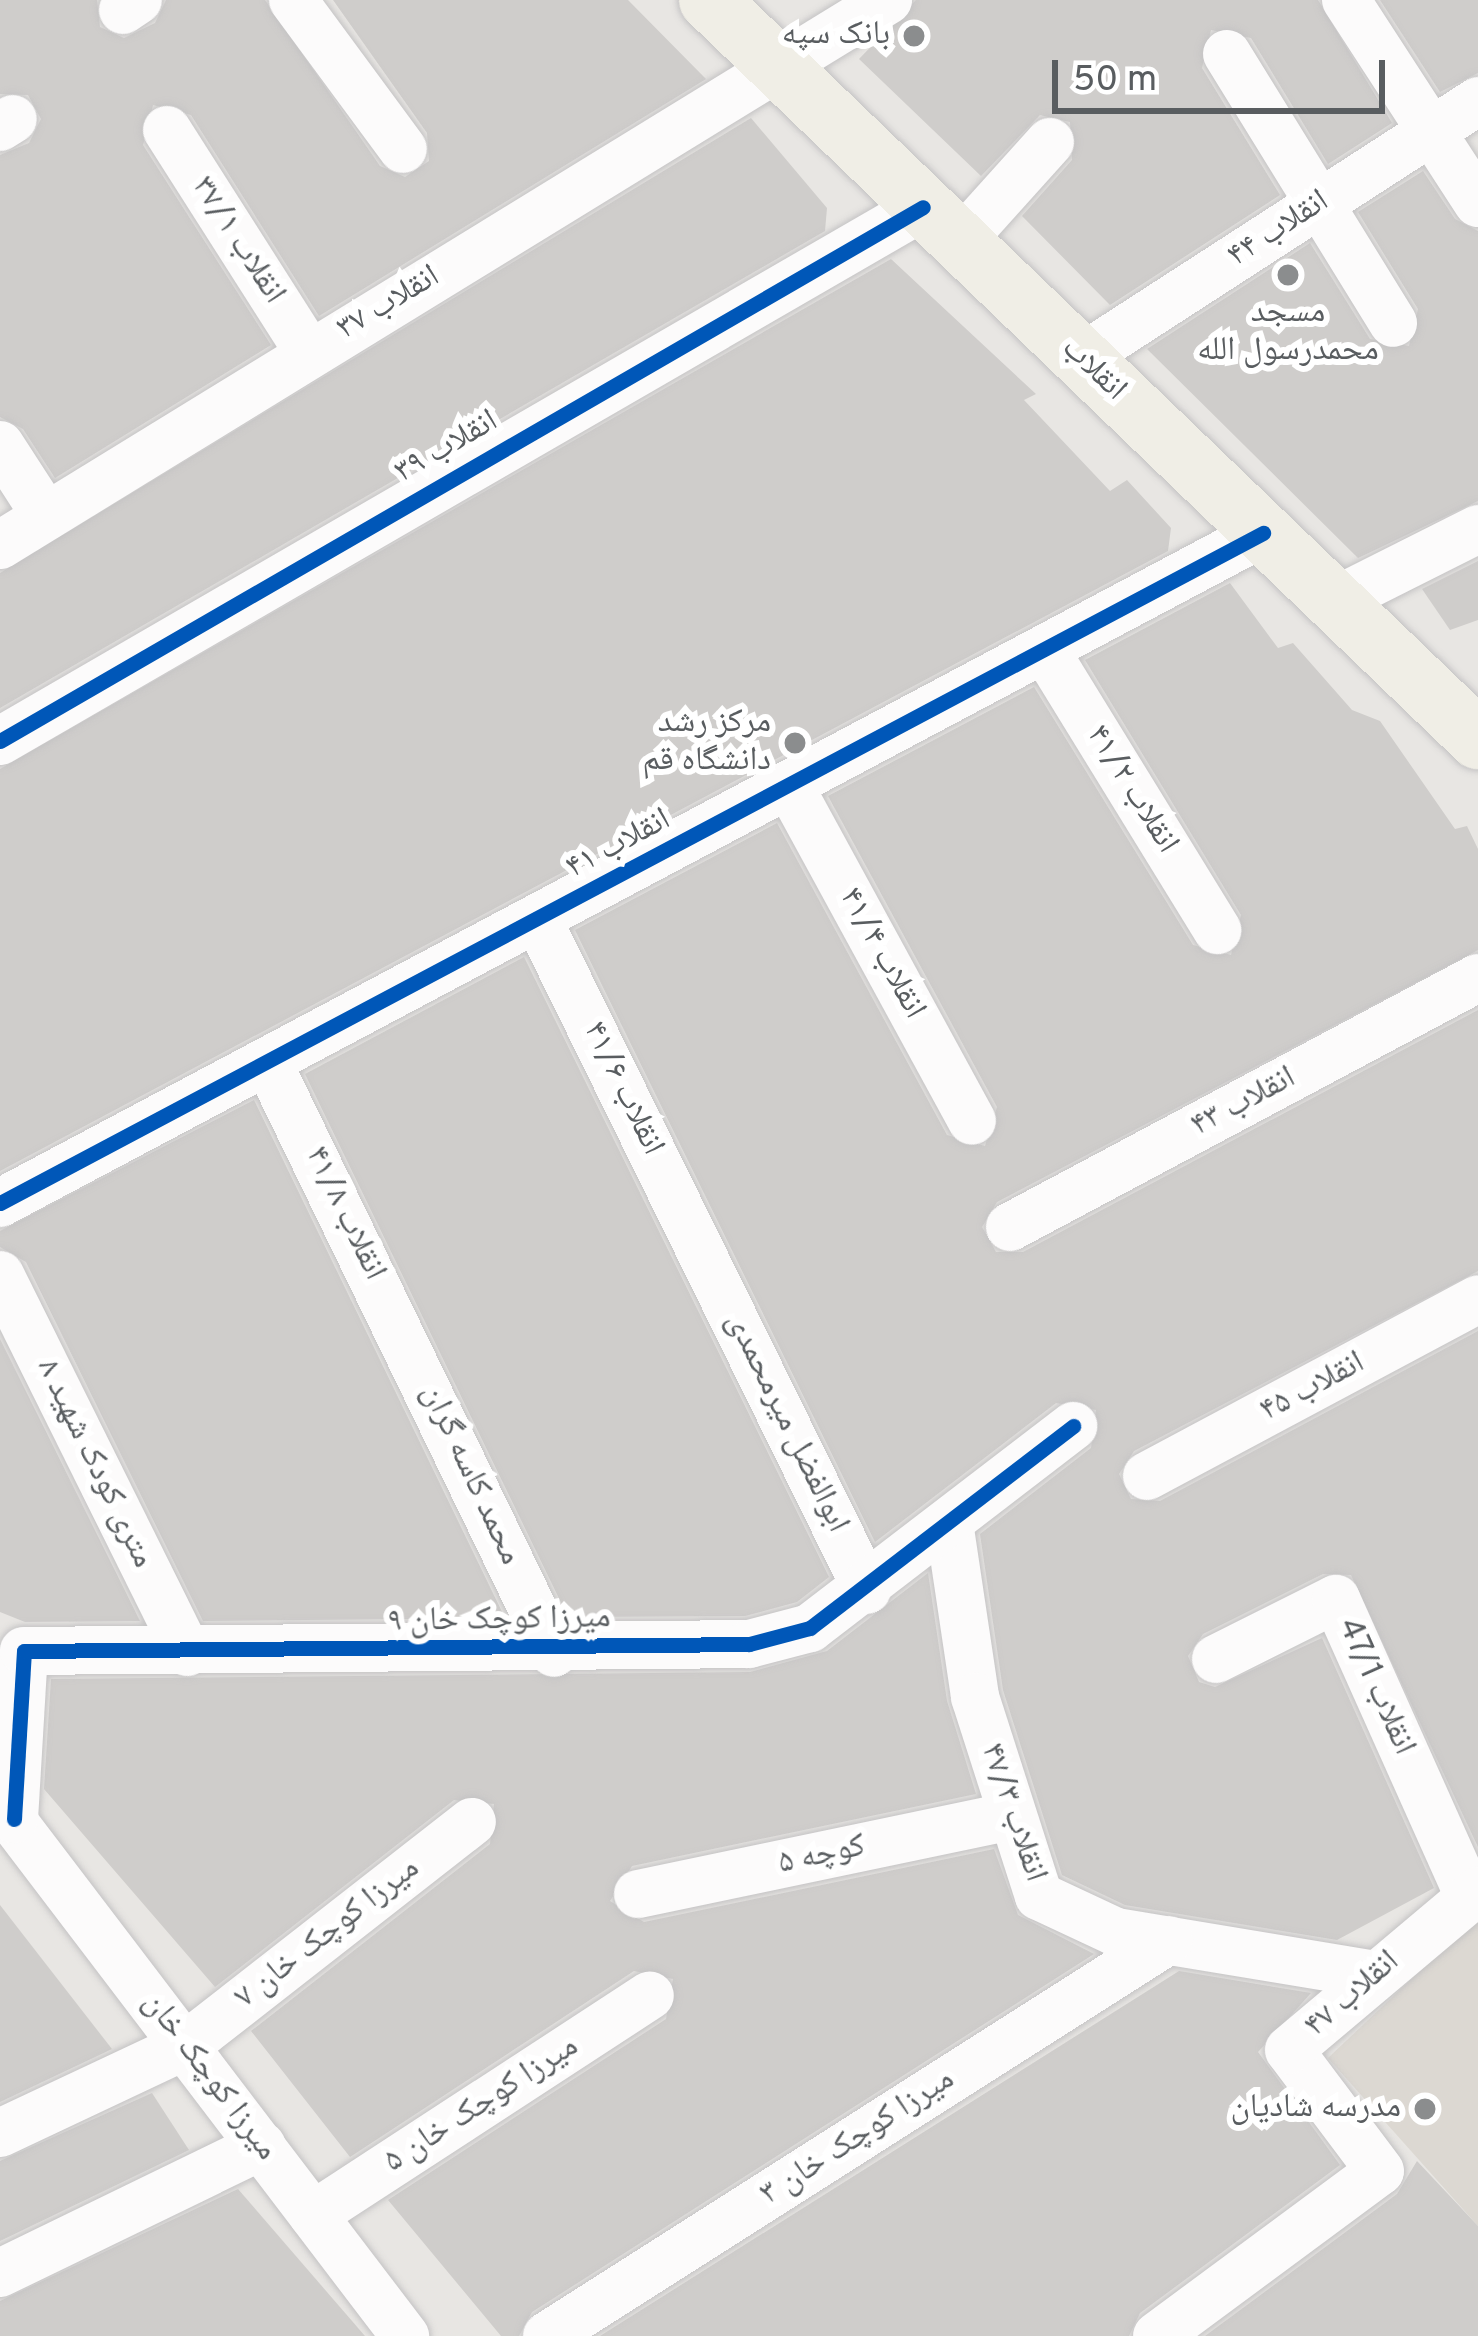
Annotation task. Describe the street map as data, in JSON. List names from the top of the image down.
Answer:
{
  "streets": {
    "main road": ["انقلاب"],
    "street": [
      "انقلاب ۴۴",
      "انقلاب ۳۷/۱",
      "انقلاب ۳۷",
      "انقلاب ۳۹",
      "انقلاب ۴۱/۲",
      "انقلاب ۴۱",
      "انقلاب ۴۱/۴",
      "انقلاب ۴۱/۶",
      "انقلاب ۴۳",
      "انقلاب ۴۱/۸",
      "انقلاب ۴۵",
      "ابوالفضل میرمحمدی",
      "۸ متری کودک شهید",
      "محمد کاسه گران",
      "میرزا کوچک خان ۹",
      "انقلاب 47/1",
      "انقلاب ۴۷/۳",
      "کوچه ۵",
      "میرزا کوچک خان ۷",
      "انقلاب ۴۷",
      "میرزا کوچک خان",
      "میرزا کوچک خان ۵",
      "میرزا کوچک خان ۳"
    ]
  },
  "crossings": [
    ["انقلاب ۴۴", "انقلاب"],
    ["انقلاب ۳۷/۱", "انقلاب ۳۷"],
    ["انقلاب ۳۷", "انقلاب"],
    ["انقلاب", "انقلاب ۳۹"],
    ["انقلاب", "انقلاب ۴۱"],
    ["انقلاب ۴۱/۲", "انقلاب ۴۱"],
    ["انقلاب ۴۱", "انقلاب ۴۱/۴"],
    ["انقلاب ۴۱", "انقلاب ۴۱/۶"],
    ["انقلاب ۴۱", "انقلاب ۴۱/۸"],
    ["انقلاب ۴۱/۶", "ابوالفضل میرمحمدی"],
    ["انقلاب ۴۱/۸", "محمد کاسه گران"],
    ["ابوالفضل میرمحمدی", "میرزا کوچک خان ۹"],
    ["۸ متری کودک شهید", "میرزا کوچک خان ۹"],
    ["محمد کاسه گران", "میرزا کوچک خان ۹"],
    ["میرزا کوچک خان ۹", "انقلاب ۴۷/۳"],
    ["میرزا کوچک خان ۹", "میرزا کوچک خان"],
    ["انقلاب 47/1", "انقلاب ۴۷"],
    ["انقلاب ۴۷/۳", "کوچه ۵"],
    ["انقلاب ۴۷/۳", "انقلاب ۴۷"],
    ["انقلاب ۴۷/۳", "میرزا کوچک خان ۳"],
    ["میرزا کوچک خان ۷", "میرزا کوچک خان"],
    ["میرزا کوچک خان", "میرزا کوچک خان ۵"]
  ],
  "places": [
    "بانک سپه",
    "مسجد محمدرسول الله",
    "مرکز رشد دانشگاه قم",
    "مدرسه شادیان"
  ],
  "scale_bar": "50 m"
}
